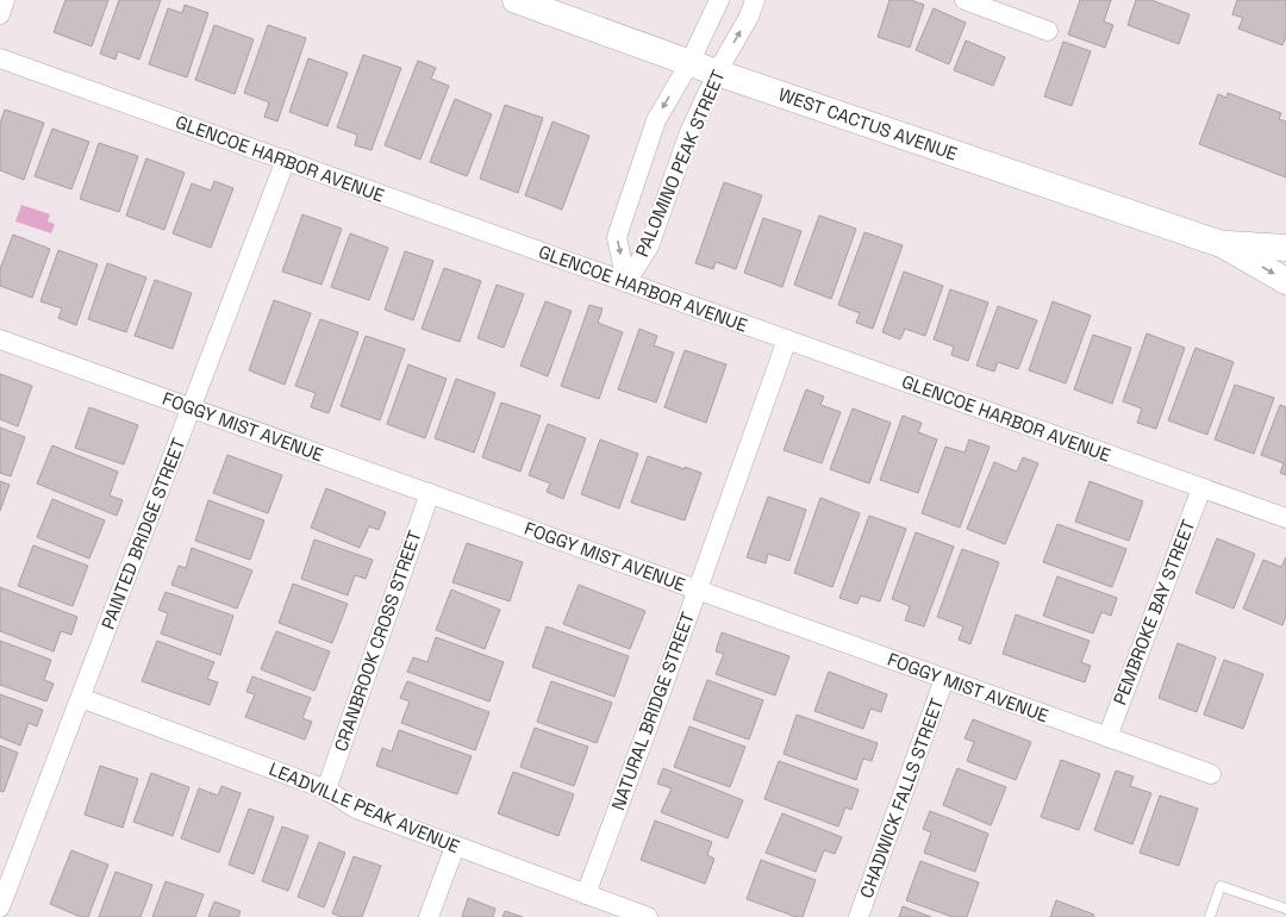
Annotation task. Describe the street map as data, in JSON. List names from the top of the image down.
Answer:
{
  "streets": {
    "main road": ["WEST CACTUS AVENUE"],
    "street": [
      "GLENCOE HARBOR AVENUE",
      "PALOMINO PEAK STREET",
      "FOGGY MIST AVENUE",
      "PAINTED BRIDGE STREET",
      "PEMBROKE BAY STREET",
      "CRANBROOK CROSS STREET",
      "NATURAL BRIDGE STREET",
      "CHADWICK FALLS STREET",
      "LEADVILLE PEAK AVENUE"
    ]
  },
  "crossings": [
    ["WEST CACTUS AVENUE", "PALOMINO PEAK STREET"],
    ["GLENCOE HARBOR AVENUE", "PALOMINO PEAK STREET"],
    ["GLENCOE HARBOR AVENUE", "PAINTED BRIDGE STREET"],
    ["GLENCOE HARBOR AVENUE", "PEMBROKE BAY STREET"],
    ["GLENCOE HARBOR AVENUE", "NATURAL BRIDGE STREET"],
    ["FOGGY MIST AVENUE", "PAINTED BRIDGE STREET"],
    ["FOGGY MIST AVENUE", "PEMBROKE BAY STREET"],
    ["FOGGY MIST AVENUE", "CRANBROOK CROSS STREET"],
    ["FOGGY MIST AVENUE", "NATURAL BRIDGE STREET"],
    ["FOGGY MIST AVENUE", "CHADWICK FALLS STREET"],
    ["PAINTED BRIDGE STREET", "LEADVILLE PEAK AVENUE"],
    ["CRANBROOK CROSS STREET", "LEADVILLE PEAK AVENUE"],
    ["NATURAL BRIDGE STREET", "LEADVILLE PEAK AVENUE"]
  ]
}
